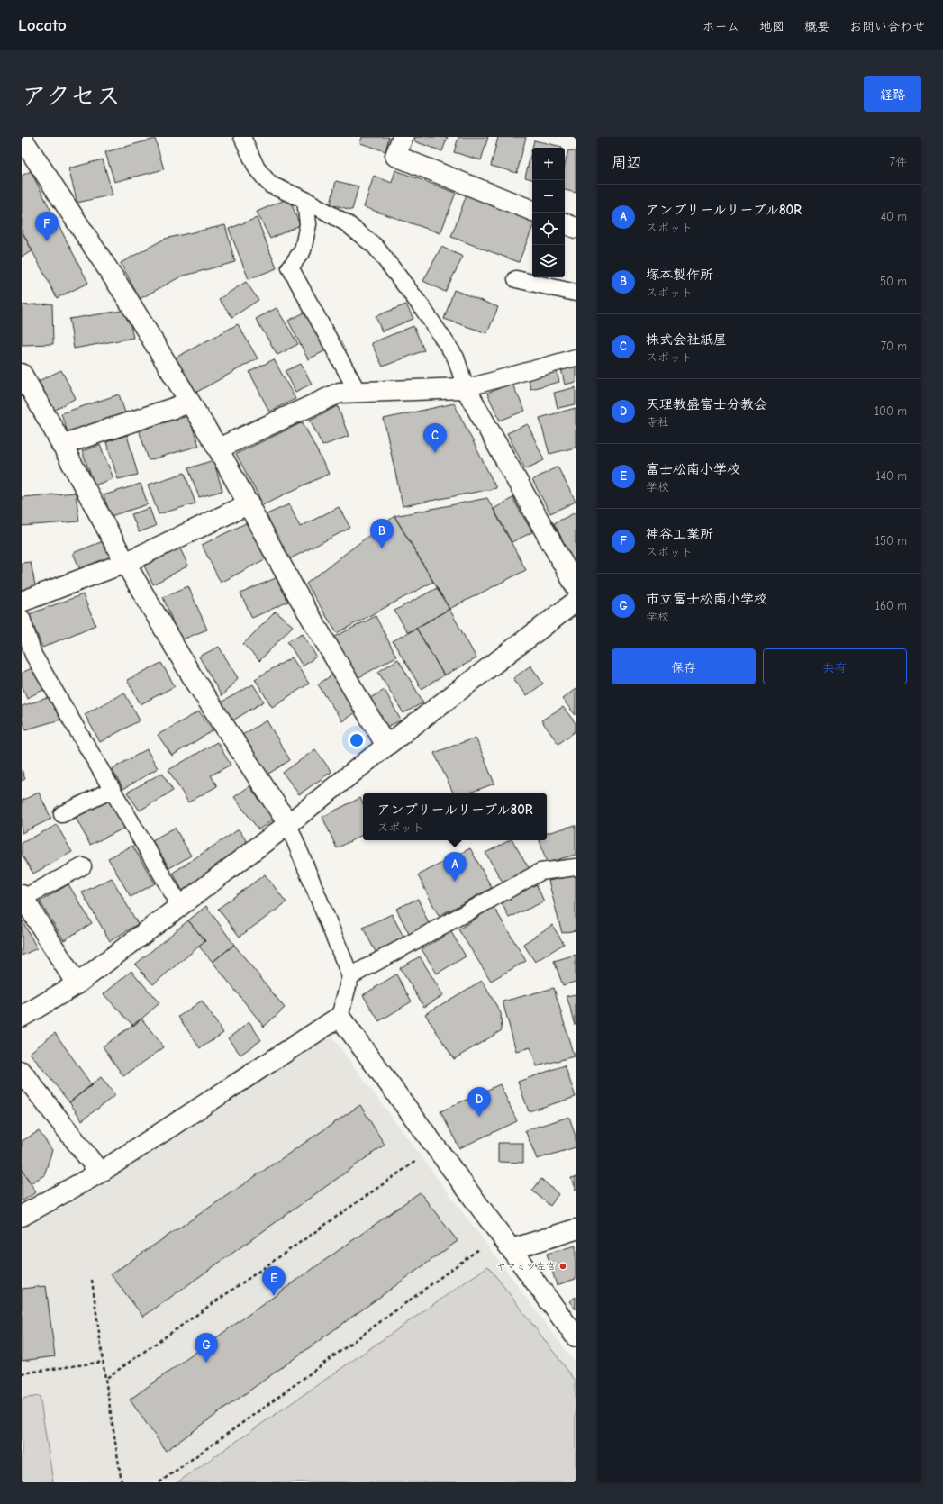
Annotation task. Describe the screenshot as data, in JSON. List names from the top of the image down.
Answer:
{
  "places": ["ヤマミツ左官"],
  "page": {
    "header": "Locato",
    "nav": [
      "ホーム",
      "地図",
      "概要",
      "お問い合わせ"
    ],
    "title": "アクセス",
    "buttons": [
      "経路",
      ["保存", "共有"]
    ],
    "heading": ["周辺", "7件"],
    "map_buttons": ["+", "−"],
    "list": [
      {
        "mark": "A",
        "name": "アンプリールリーブル80R",
        "note": "スポット",
        "value": "40 m"
      },
      {
        "mark": "B",
        "name": "塚本製作所",
        "note": "スポット",
        "value": "50 m"
      },
      {
        "mark": "C",
        "name": "株式会社紙屋",
        "note": "スポット",
        "value": "70 m"
      },
      {
        "mark": "D",
        "name": "天理教盛富士分教会",
        "note": "寺社",
        "value": "100 m"
      },
      {
        "mark": "E",
        "name": "富士松南小学校",
        "note": "学校",
        "value": "140 m"
      },
      {
        "mark": "F",
        "name": "神谷工業所",
        "note": "スポット",
        "value": "150 m"
      },
      {
        "mark": "G",
        "name": "市立富士松南小学校",
        "note": "学校",
        "value": "160 m"
      }
    ],
    "pins": [
      "F",
      "C",
      "B",
      "A",
      "D",
      "E",
      "G"
    ],
    "popup": ["アンプリールリーブル80R", "スポット"]
  }
}
